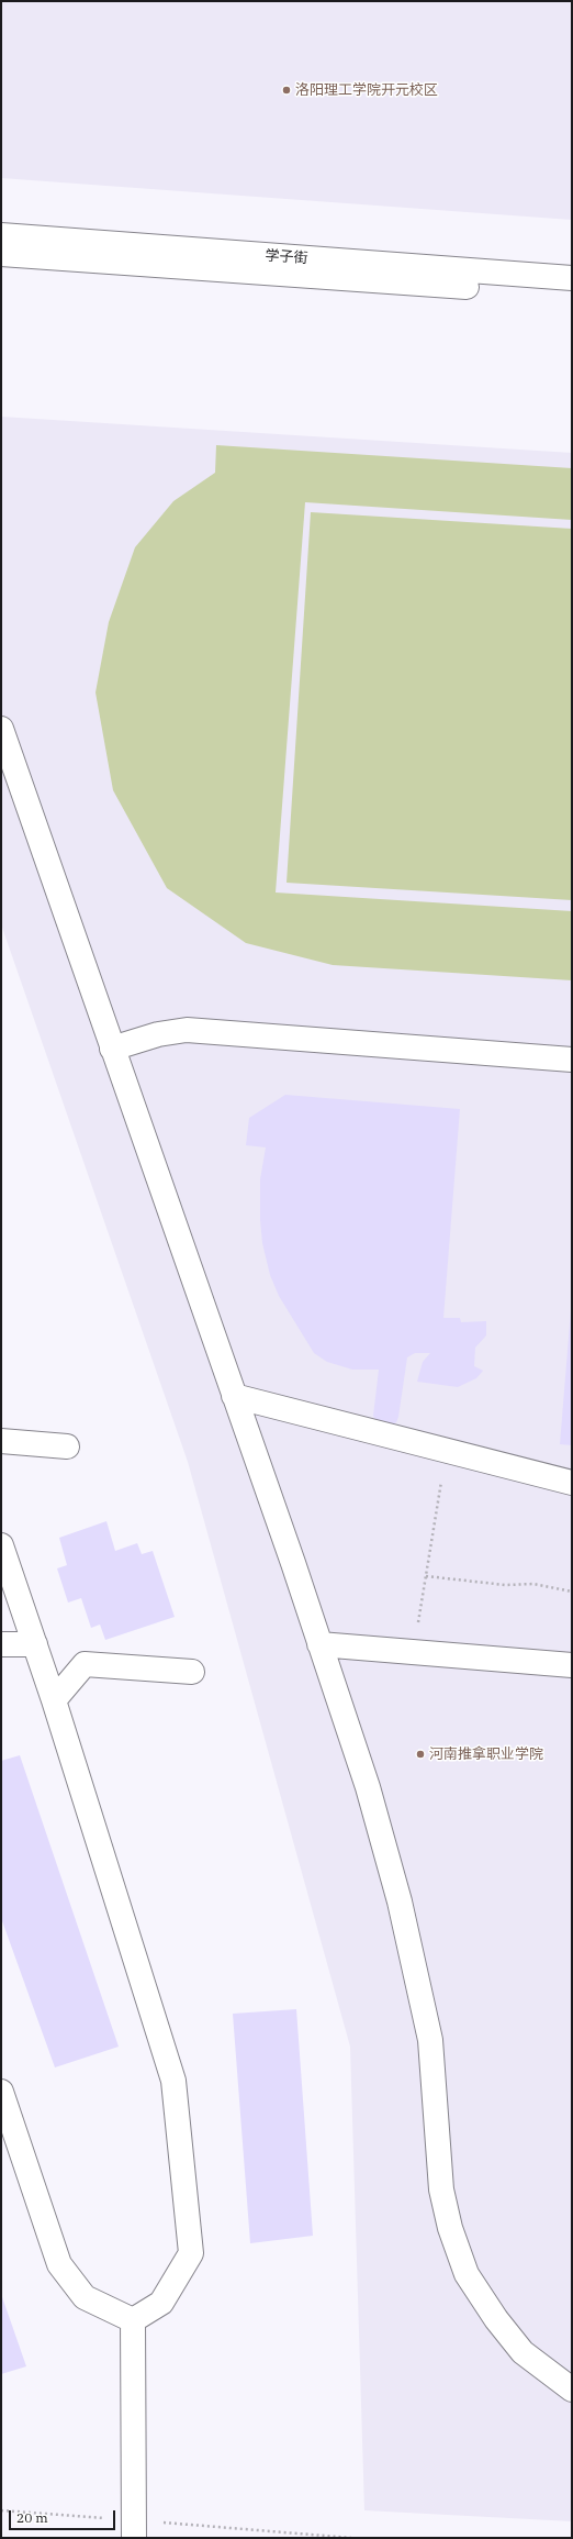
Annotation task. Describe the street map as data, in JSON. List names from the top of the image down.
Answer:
{
  "streets": {
    "street": ["学子街"]
  },
  "places": ["洛阳理工学院开元校区", "河南推拿职业学院"],
  "scale_bar": "20 m"
}
